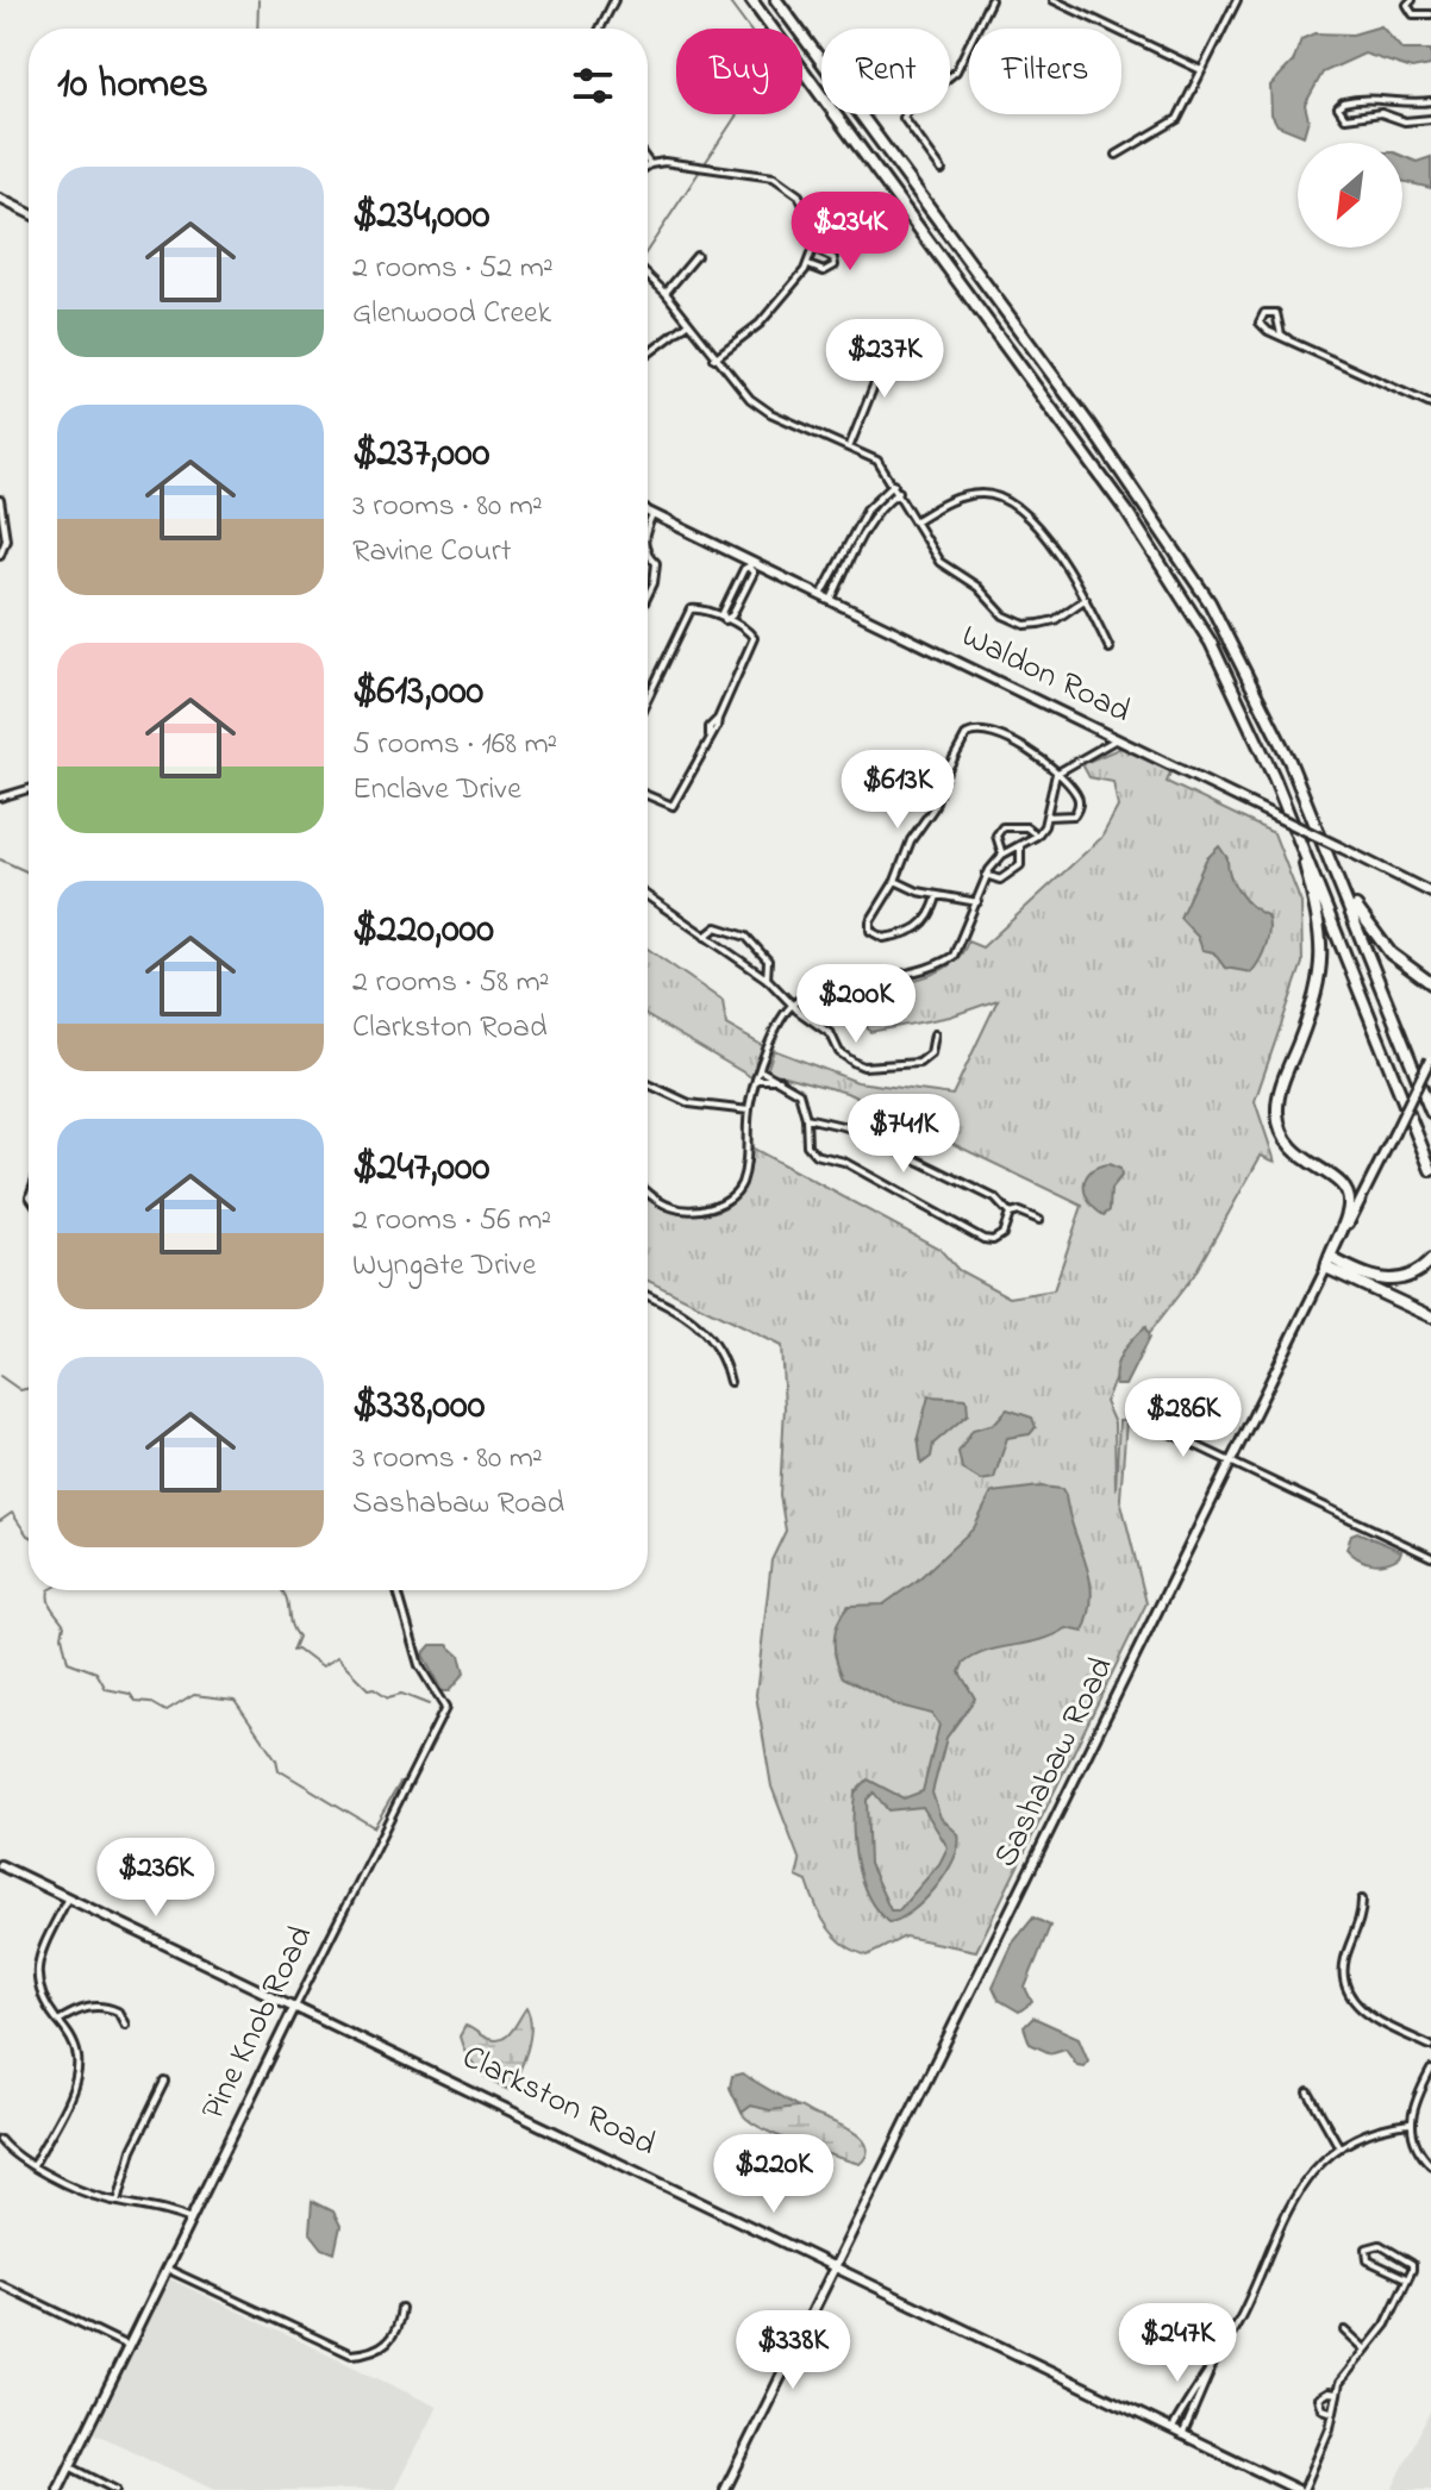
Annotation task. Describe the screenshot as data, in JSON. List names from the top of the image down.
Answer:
{
  "streets": {
    "main road": [
      "Waldon Road",
      "Sashabaw Road",
      "Pine Knob Road",
      "Clarkston Road"
    ]
  },
  "crossings": [
    ["Sashabaw Road", "Clarkston Road"],
    ["Pine Knob Road", "Clarkston Road"]
  ],
  "north": "bottom left",
  "page": {
    "chip": ["Buy", "Rent", "Filters"],
    "heading": "10 homes",
    "list": [
      {
        "name": "$234,000",
        "note": "2 rooms · 52 m² · Glenwood Creek"
      },
      {
        "name": "$237,000",
        "note": "3 rooms · 80 m² · Ravine Court"
      },
      {
        "name": "$613,000",
        "note": "5 rooms · 168 m² · Enclave Drive"
      },
      {
        "name": "$220,000",
        "note": "2 rooms · 58 m² · Clarkston Road"
      },
      {
        "name": "$247,000",
        "note": "2 rooms · 56 m² · Wyngate Drive"
      },
      {
        "name": "$338,000",
        "note": "3 rooms · 80 m² · Sashabaw Road"
      }
    ],
    "price": [
      "$234K",
      "$237K",
      "$613K",
      "$200K",
      "$741K",
      "$286K",
      "$236K",
      "$220K",
      "$247K",
      "$338K"
    ]
  }
}
